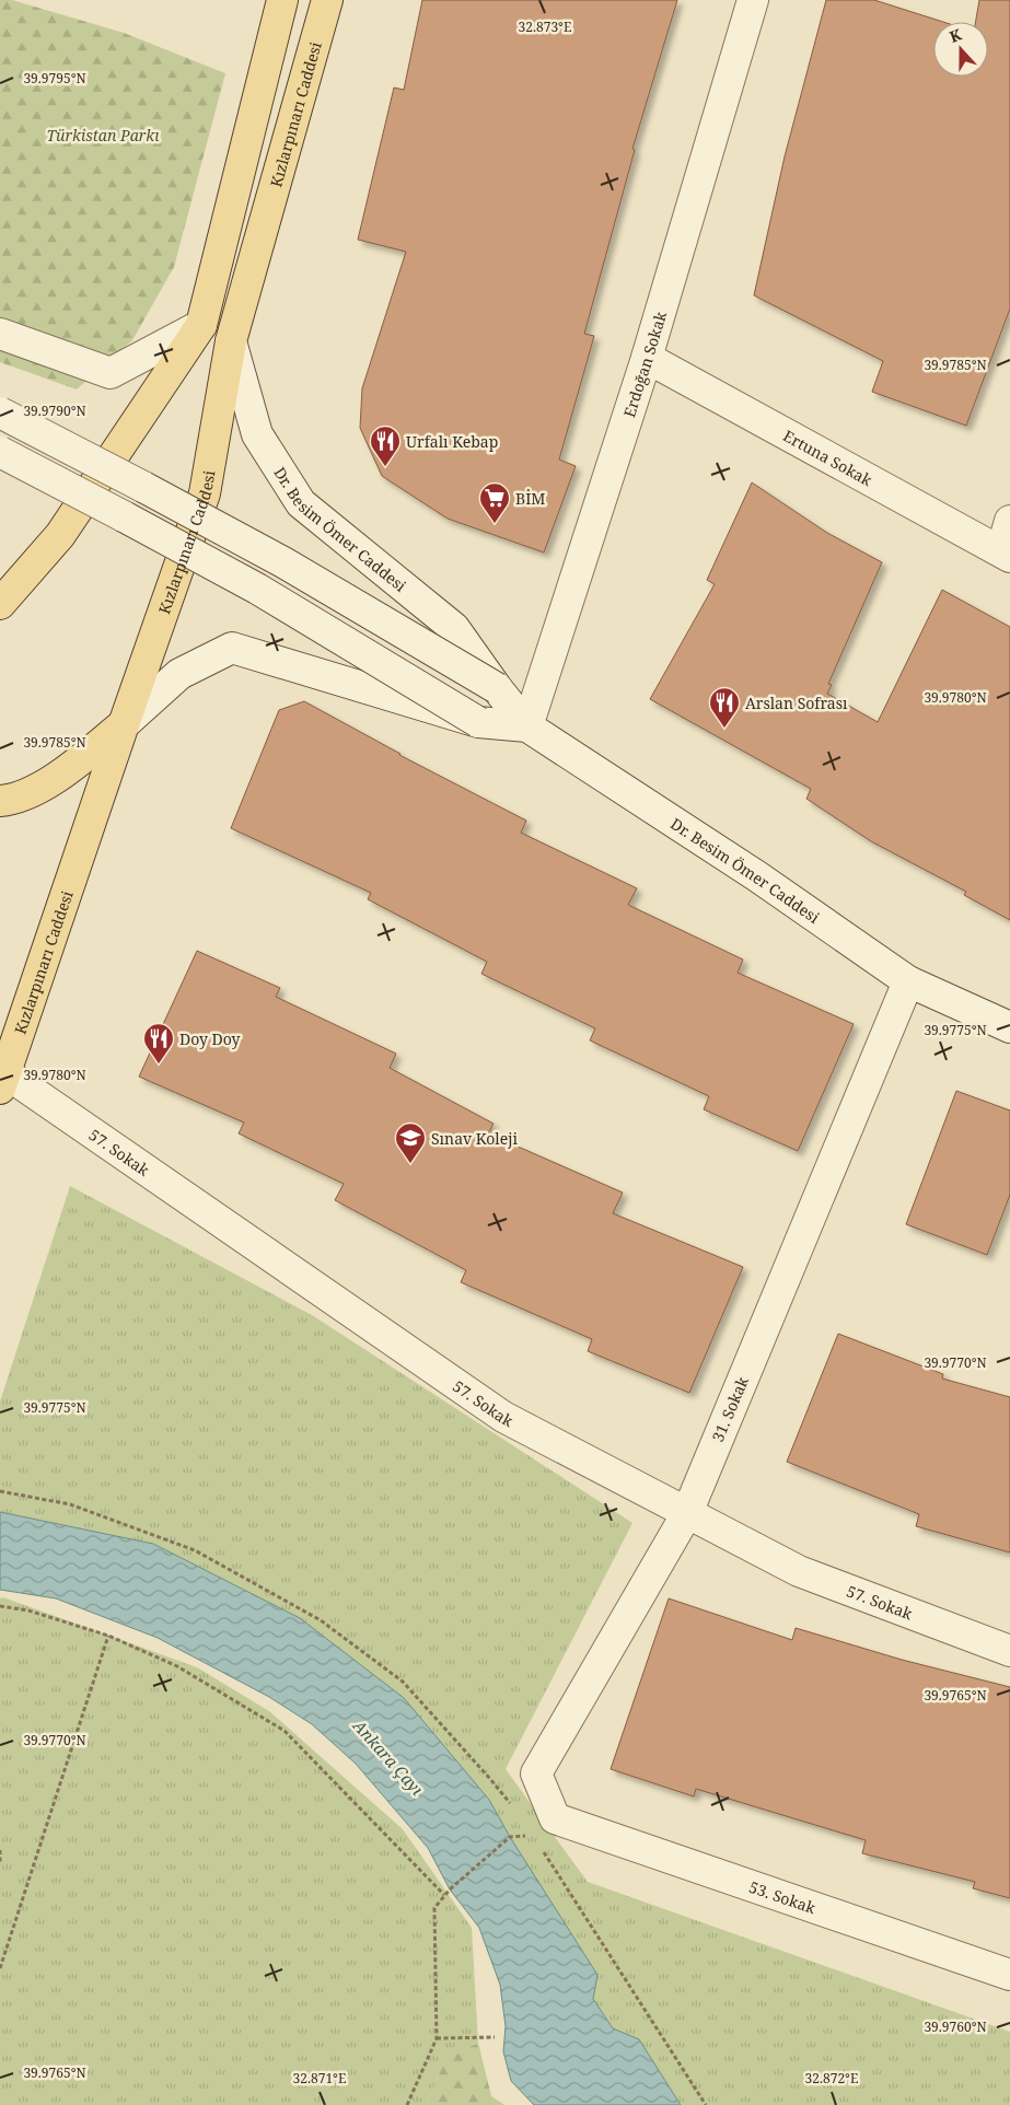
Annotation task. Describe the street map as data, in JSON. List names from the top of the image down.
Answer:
{
  "streets": {
    "main road": ["Kızlarpınarı Caddesi"],
    "street": [
      "Erdoğan Sokak",
      "Ertuna Sokak",
      "Dr. Besim Ömer Caddesi",
      "57. Sokak",
      "31. Sokak",
      "53. Sokak"
    ]
  },
  "crossings": [
    ["Kızlarpınarı Caddesi", "Dr. Besim Ömer Caddesi"],
    ["Kızlarpınarı Caddesi", "57. Sokak"],
    ["Erdoğan Sokak", "Ertuna Sokak"],
    ["Erdoğan Sokak", "Dr. Besim Ömer Caddesi"],
    ["Dr. Besim Ömer Caddesi", "31. Sokak"],
    ["57. Sokak", "31. Sokak"],
    ["31. Sokak", "53. Sokak"]
  ],
  "water": ["Ankara Çayı"],
  "parks": ["Türkistan Parkı"],
  "places": {
    "restaurant": ["Urfalı Kebap", "Arslan Sofrası", "Doy Doy"],
    "supermarket": ["BİM"],
    "school or university": ["Sınav Koleji"]
  },
  "north": "top",
  "coordinates": [
    "32.873°E",
    "39.9795°N",
    "39.9785°N",
    "39.9790°N",
    "39.9780°N",
    "39.9775°N",
    "39.9770°N",
    "39.9765°N",
    "39.9760°N",
    "32.871°E",
    "32.872°E"
  ]
}
